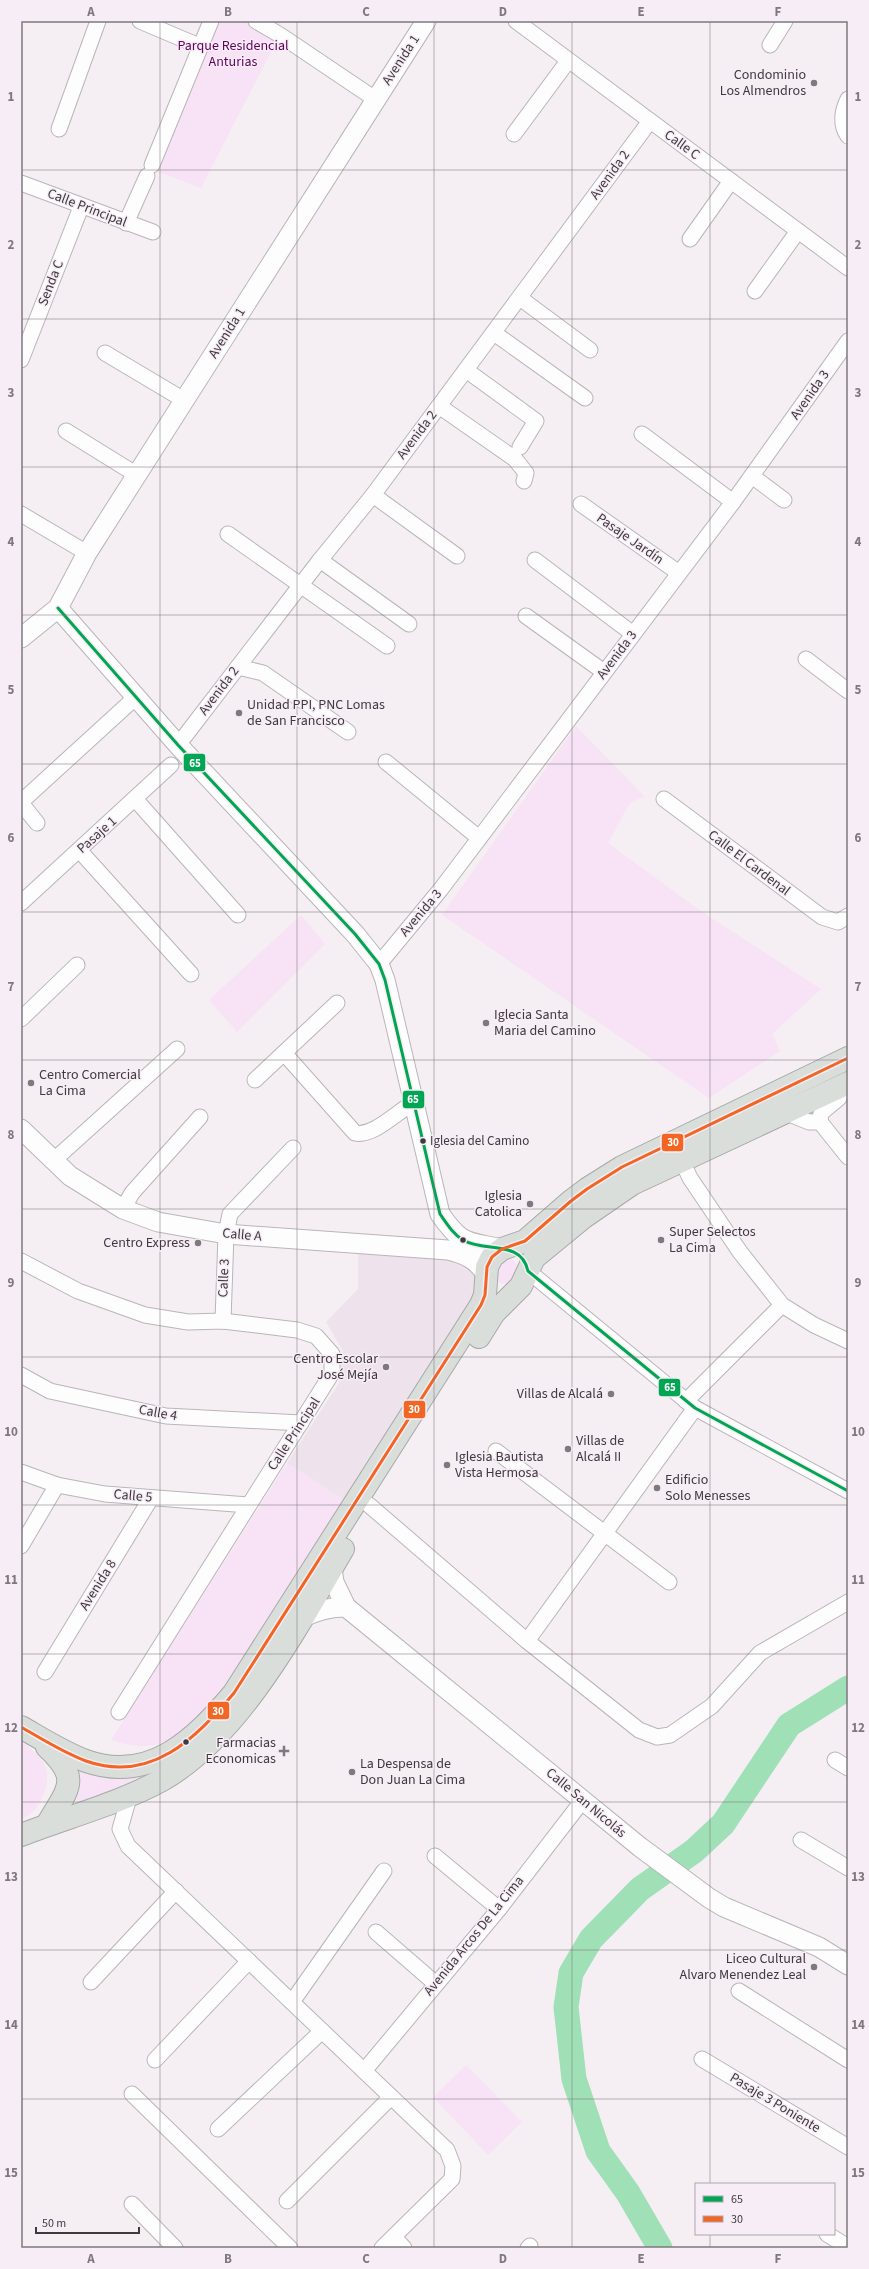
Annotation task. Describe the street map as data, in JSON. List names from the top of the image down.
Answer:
{
  "streets": {
    "street": [
      "Avenida 1",
      "Calle C",
      "Avenida 2",
      "Calle Principal",
      "Senda C",
      "Avenida 3",
      "Pasaje Jardín",
      "Pasaje 1",
      "Calle El Cardenal",
      "Calle A",
      "Calle 3",
      "Calle 4",
      "Calle 5",
      "Avenida 8",
      "Calle San Nicolás",
      "Avenida Arcos De La Cima",
      "Pasaje 3 Poniente"
    ]
  },
  "crossings": [
    ["Calle C", "Avenida 2"],
    ["Calle Principal", "Senda C"],
    ["Calle Principal", "Calle 3"],
    ["Calle Principal", "Calle 4"],
    ["Calle Principal", "Calle 5"],
    ["Avenida 3", "Pasaje Jardín"],
    ["Calle A", "Calle 3"],
    ["Calle 5", "Avenida 8"],
    ["Calle San Nicolás", "Avenida Arcos De La Cima"]
  ],
  "parks": ["Parque Residencial Anturias"],
  "places": {
    "other": [
      "Condominio Los Almendros",
      "Unidad PPI, PNC Lomas de San Francisco",
      "Iglecia Santa Maria del Camino",
      "Centro Comercial La Cima",
      "Iglesia del Camino",
      "Iglesia Catolica",
      "Super Selectos La Cima",
      "Centro Express",
      "Centro Escolar José Mejía",
      "Villas de Alcalá",
      "Villas de Alcalá II",
      "Iglesia Bautista Vista Hermosa",
      "Edificio Solo Menesses",
      "La Despensa de Don Juan La Cima",
      "Liceo Cultural Alvaro Menendez Leal"
    ],
    "health": ["Farmacias Economicas"]
  },
  "lines": ["transit line 65", "transit line 30"],
  "legend": ["65", "30"],
  "scale_bar": "50 m",
  "grid": {
    "columns": [
      "A",
      "B",
      "C",
      "D",
      "E",
      "F"
    ],
    "rows": [
      "1",
      "2",
      "3",
      "4",
      "5",
      "6",
      "7",
      "8",
      "9",
      "10",
      "11",
      "12",
      "13",
      "14",
      "15"
    ]
  }
}
